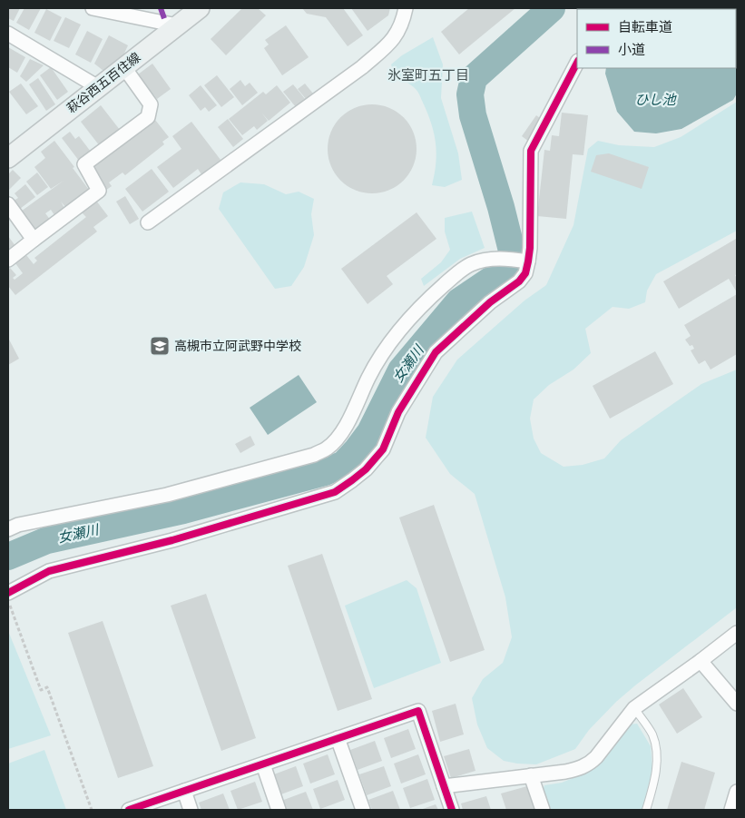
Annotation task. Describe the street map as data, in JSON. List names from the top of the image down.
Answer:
{
  "streets": {
    "main road": ["萩谷西五百住線"]
  },
  "districts": ["氷室町五丁目"],
  "water": ["ひし池", "女瀬川"],
  "places": {
    "school or university": ["高槻市立阿武野中学校"]
  },
  "legend": ["自転車道", "小道"]
}
